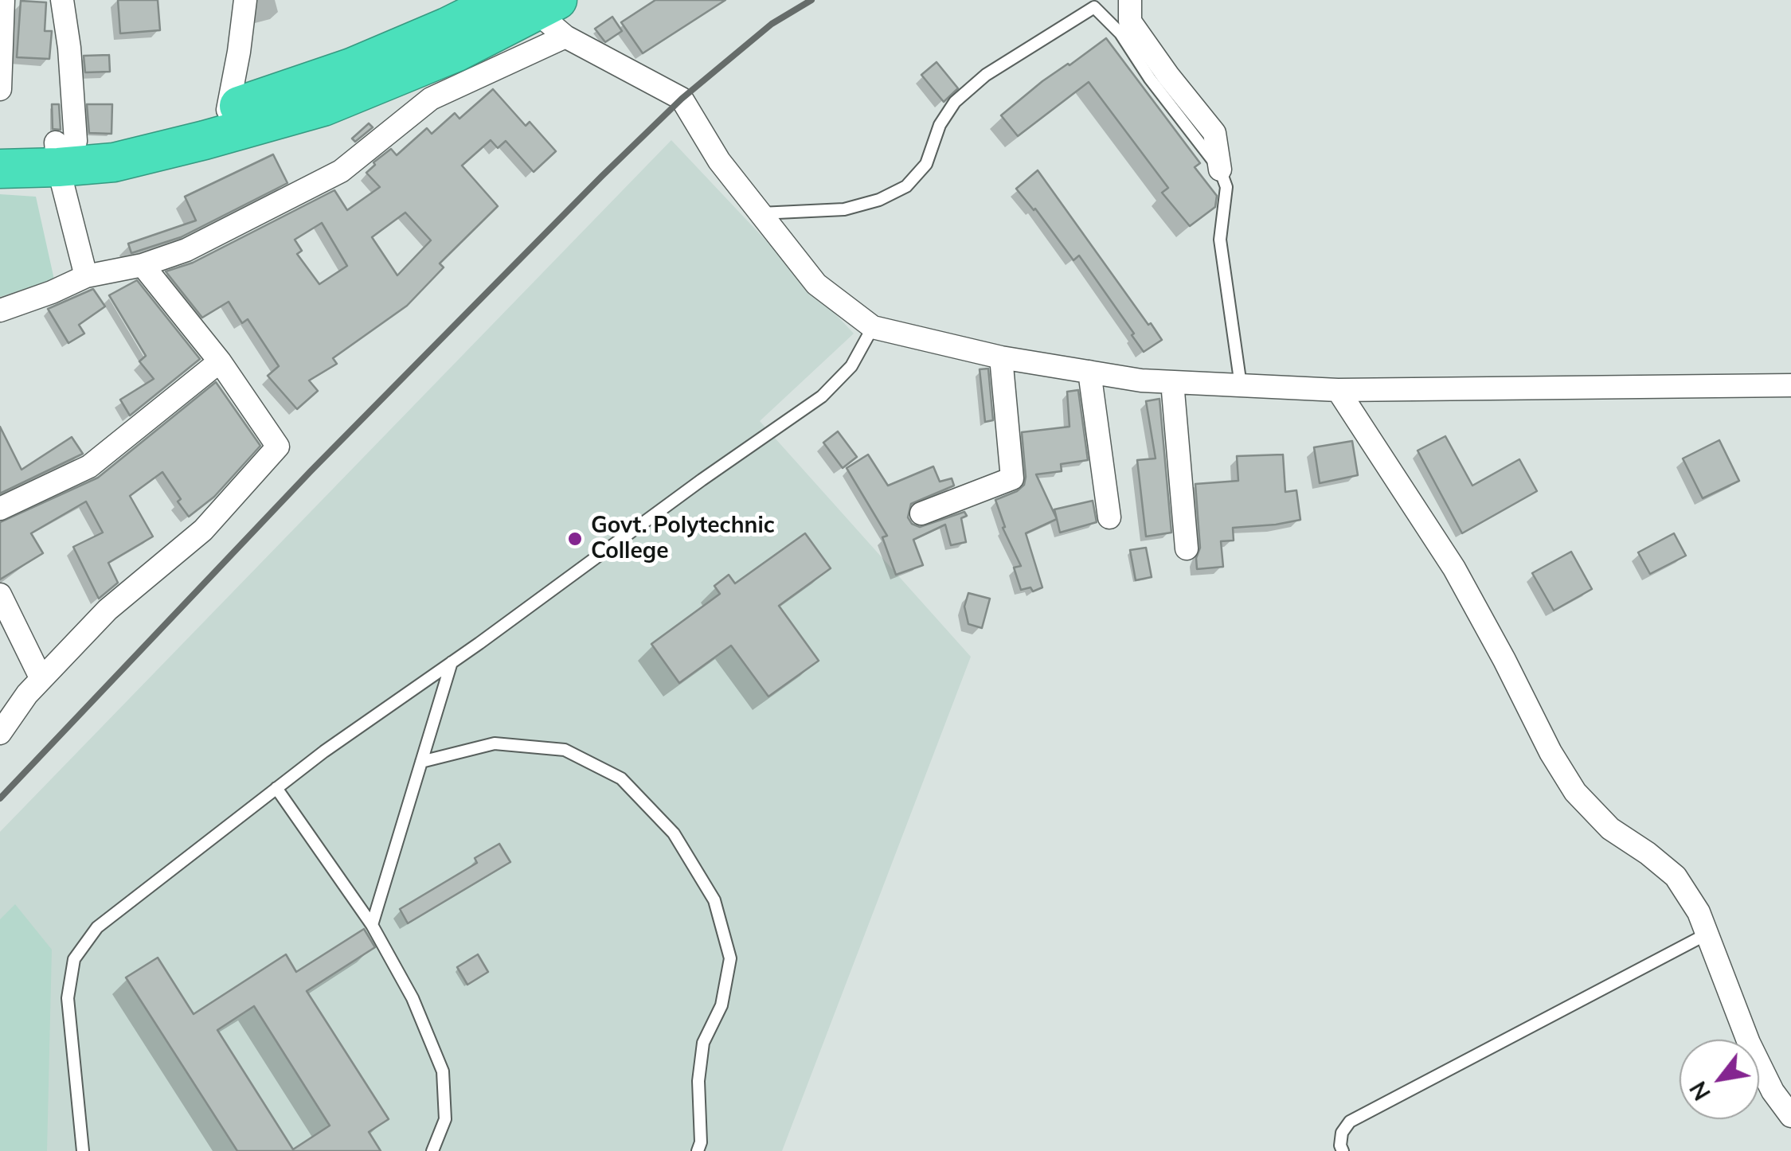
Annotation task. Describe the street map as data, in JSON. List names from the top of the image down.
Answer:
{
  "places": ["Govt. Polytechnic College"],
  "north": "bottom left"
}
